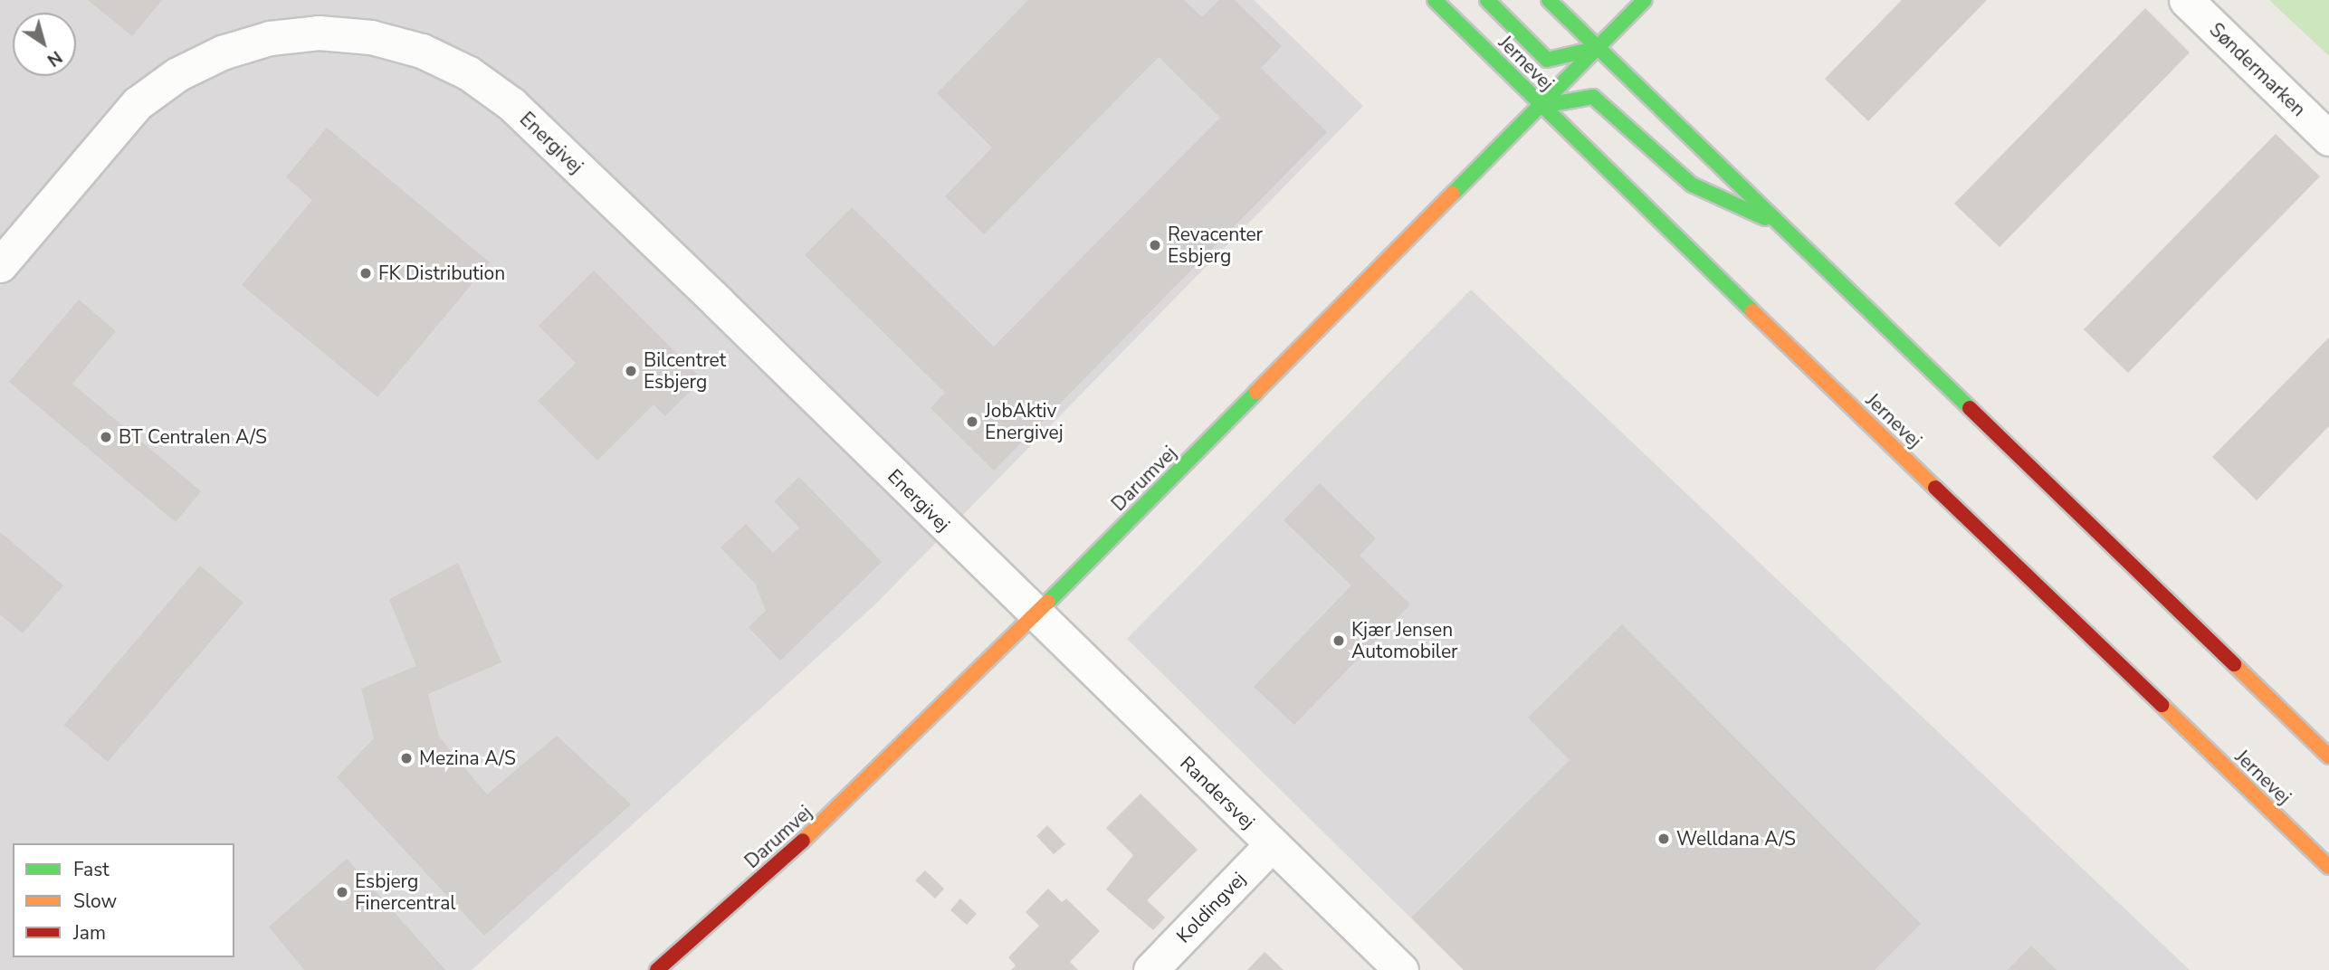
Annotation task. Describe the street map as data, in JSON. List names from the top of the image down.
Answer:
{
  "streets": {
    "main road": ["Jernevej", "Darumvej"],
    "street": [
      "Søndermarken",
      "Energivej",
      "Randersvej",
      "Koldingvej"
    ]
  },
  "crossings": [
    ["Jernevej", "Darumvej"],
    ["Energivej", "Darumvej"],
    ["Energivej", "Randersvej"],
    ["Darumvej", "Randersvej"],
    ["Randersvej", "Koldingvej"]
  ],
  "places": [
    "Revacenter Esbjerg",
    "FK Distribution",
    "Bilcentret Esbjerg",
    "JobAktiv Energivej",
    "BT Centralen A/S",
    "Kjær Jensen Automobiler",
    "Mezina A/S",
    "Welldana A/S",
    "Esbjerg Finercentral"
  ],
  "legend": ["Fast", "Slow", "Jam"],
  "north": "bottom right"
}
